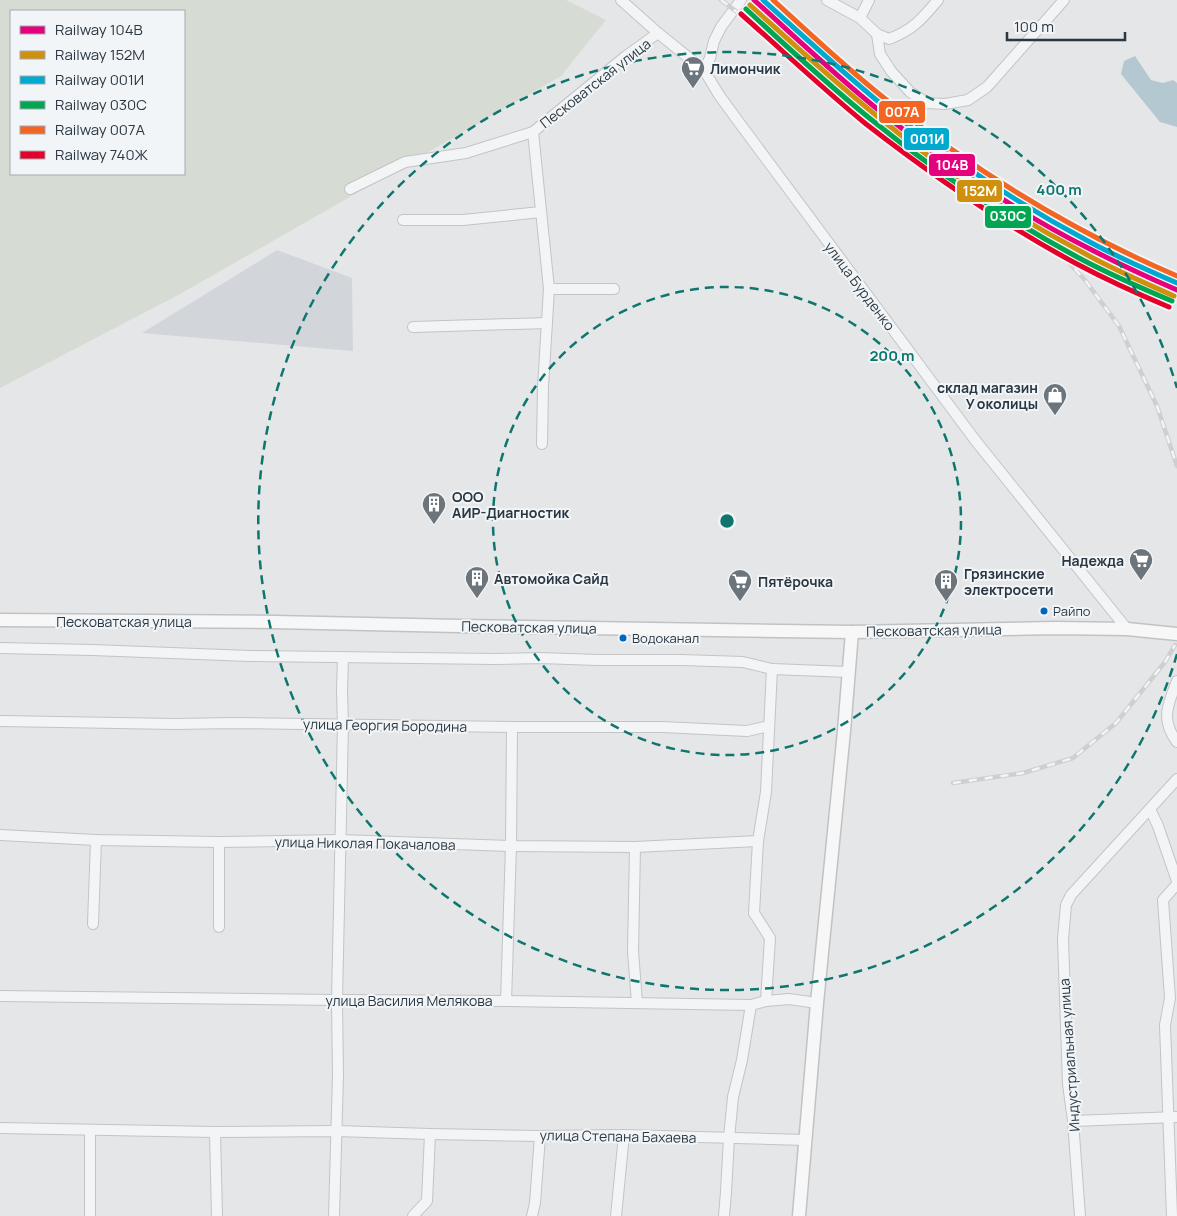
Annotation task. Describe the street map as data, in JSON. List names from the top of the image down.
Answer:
{
  "streets": {
    "main road": ["Песковатская улица"],
    "street": [
      "улица Бурденко",
      "улица Георгия Бородина",
      "улица Николая Покачалова",
      "улица Василия Мелякова",
      "Индустриальная улица",
      "улица Степана Бахаева"
    ]
  },
  "crossings": [
    ["Песковатская улица", "улица Бурденко"]
  ],
  "places": {
    "supermarket": ["Лимончик", "Надежда", "Пятёрочка"],
    "shop": ["склад магазин У околицы"],
    "building": ["ООО АИР-Диагностик", "Автомойка Сайд", "Грязинские электросети"],
    "other": ["Райпо", "Водоканал"]
  },
  "lines": [
    "rail line 104В",
    "rail line 001И",
    "rail line 007А",
    "rail line 152М",
    "rail line 030C",
    "rail line 740Ж"
  ],
  "legend": [
    "Railway 104В",
    "Railway 152М",
    "Railway 001И",
    "Railway 030C",
    "Railway 007А",
    "Railway 740Ж"
  ],
  "scale_bar": "100 m",
  "rings": ["400 m", "200 m"]
}
